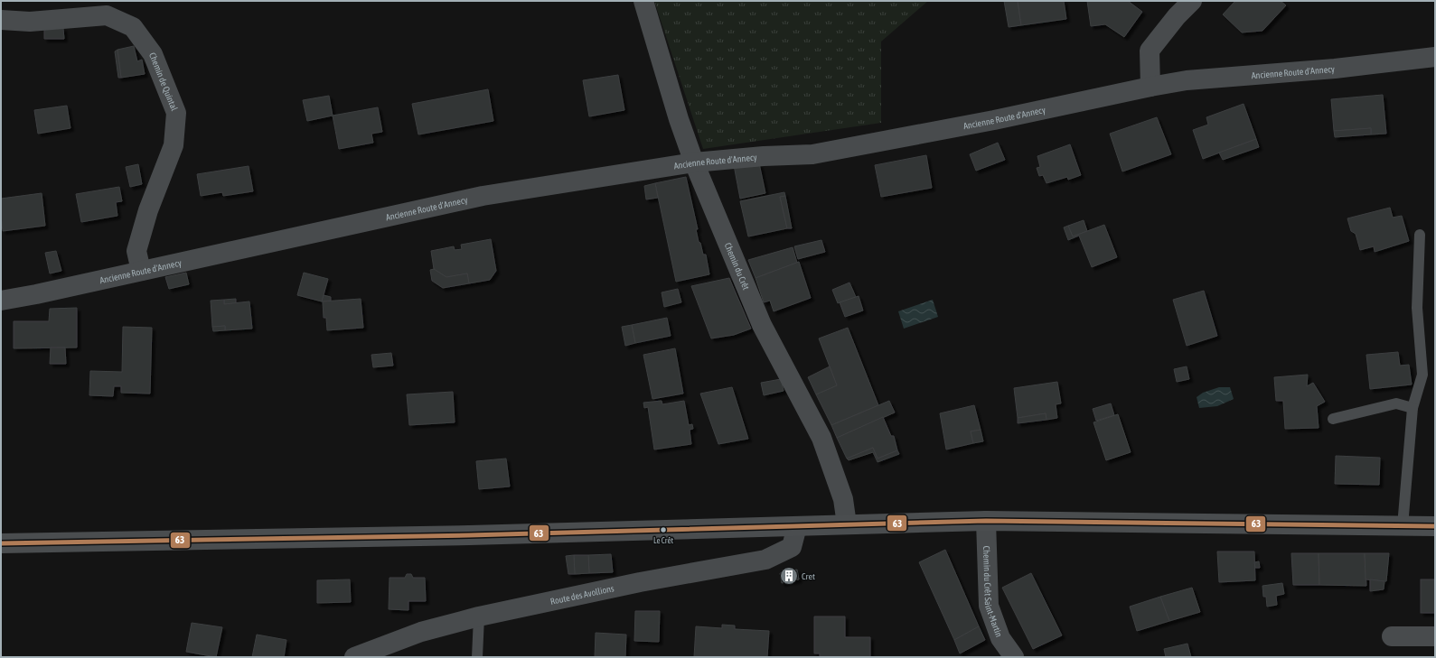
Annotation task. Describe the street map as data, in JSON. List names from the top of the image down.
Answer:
{
  "streets": {
    "street": [
      "Ancienne Route d'Annecy",
      "Chemin de Quintal",
      "Chemin du Crêt",
      "Chemin du Crêt Saint-Martin",
      "Route des Avollions"
    ]
  },
  "crossings": [
    ["Ancienne Route d'Annecy", "Chemin de Quintal"],
    ["Ancienne Route d'Annecy", "Chemin du Crêt"]
  ],
  "places": {
    "other": ["Le Crêt"],
    "building": ["Cret"]
  },
  "lines": ["transit line 63"]
}
